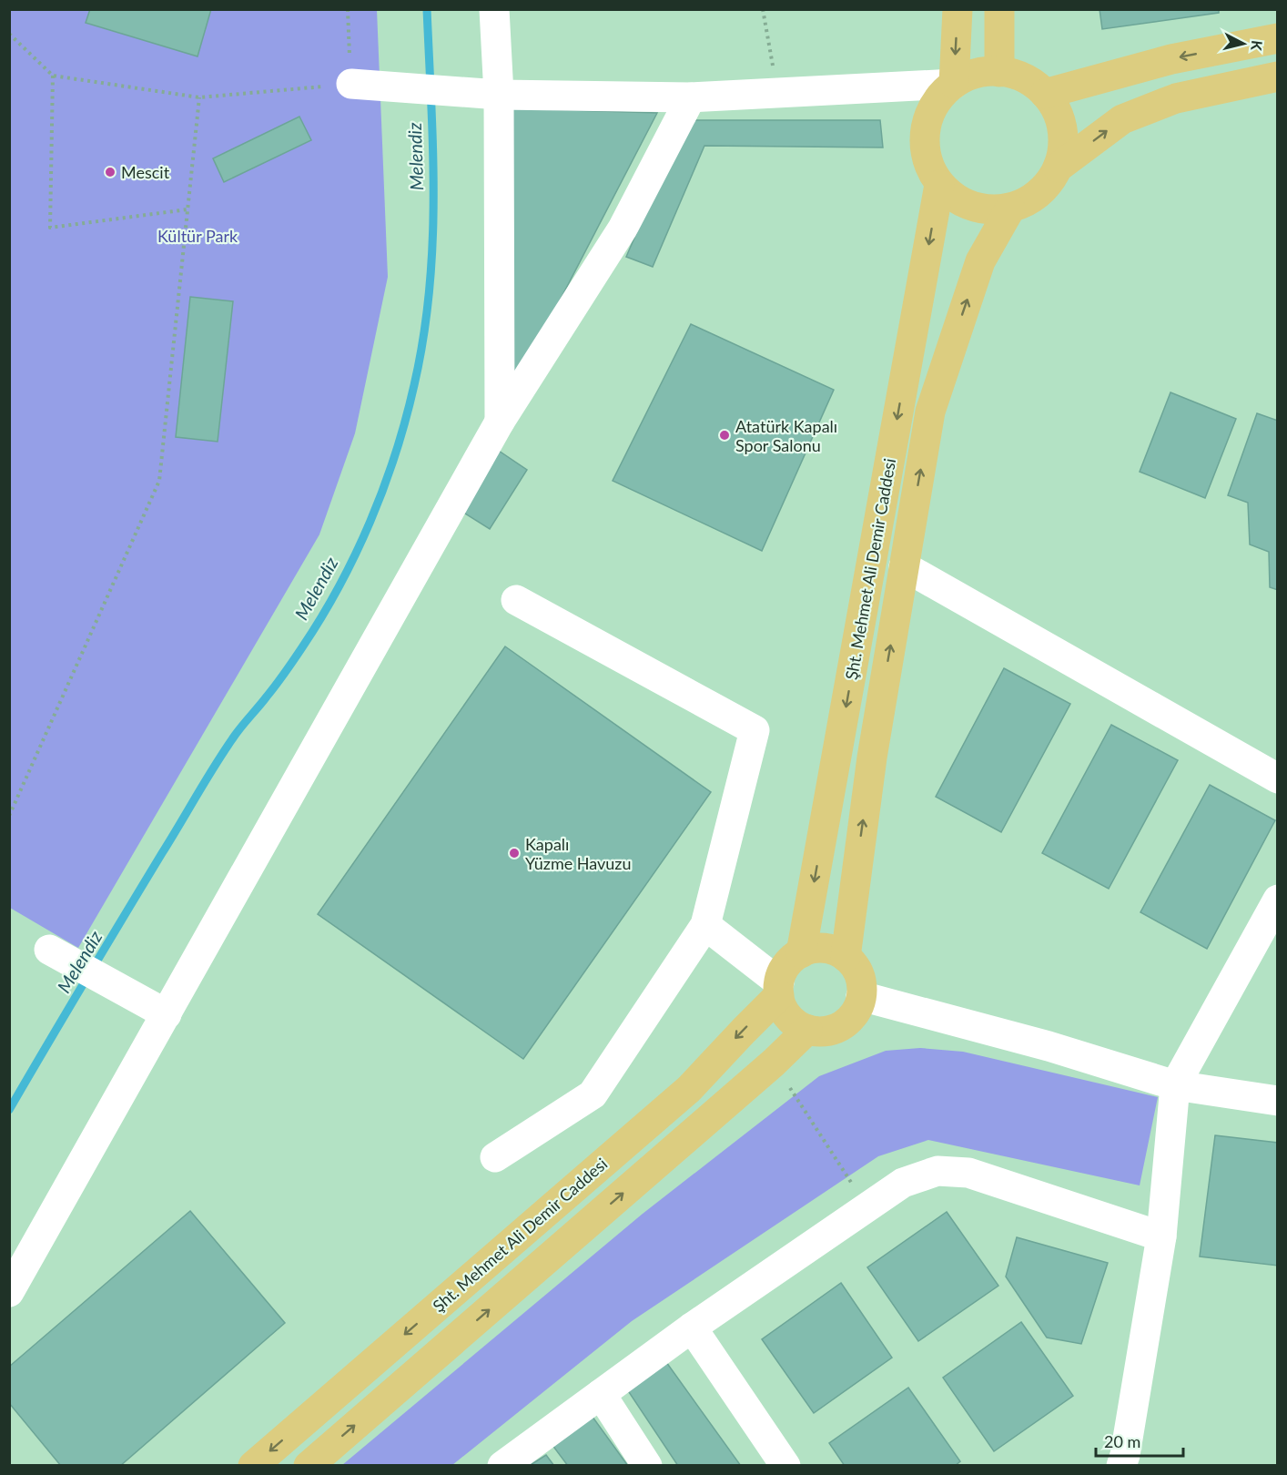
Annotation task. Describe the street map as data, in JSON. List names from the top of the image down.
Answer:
{
  "streets": {
    "main road": ["Şht. Mehmet Ali Demir Caddesi"]
  },
  "water": ["Melendiz"],
  "parks": ["Kültür Park"],
  "places": ["Mescit", "Atatürk Kapalı Spor Salonu", "Kapalı Yüzme Havuzu"],
  "scale_bar": "20 m",
  "north": "right"
}
